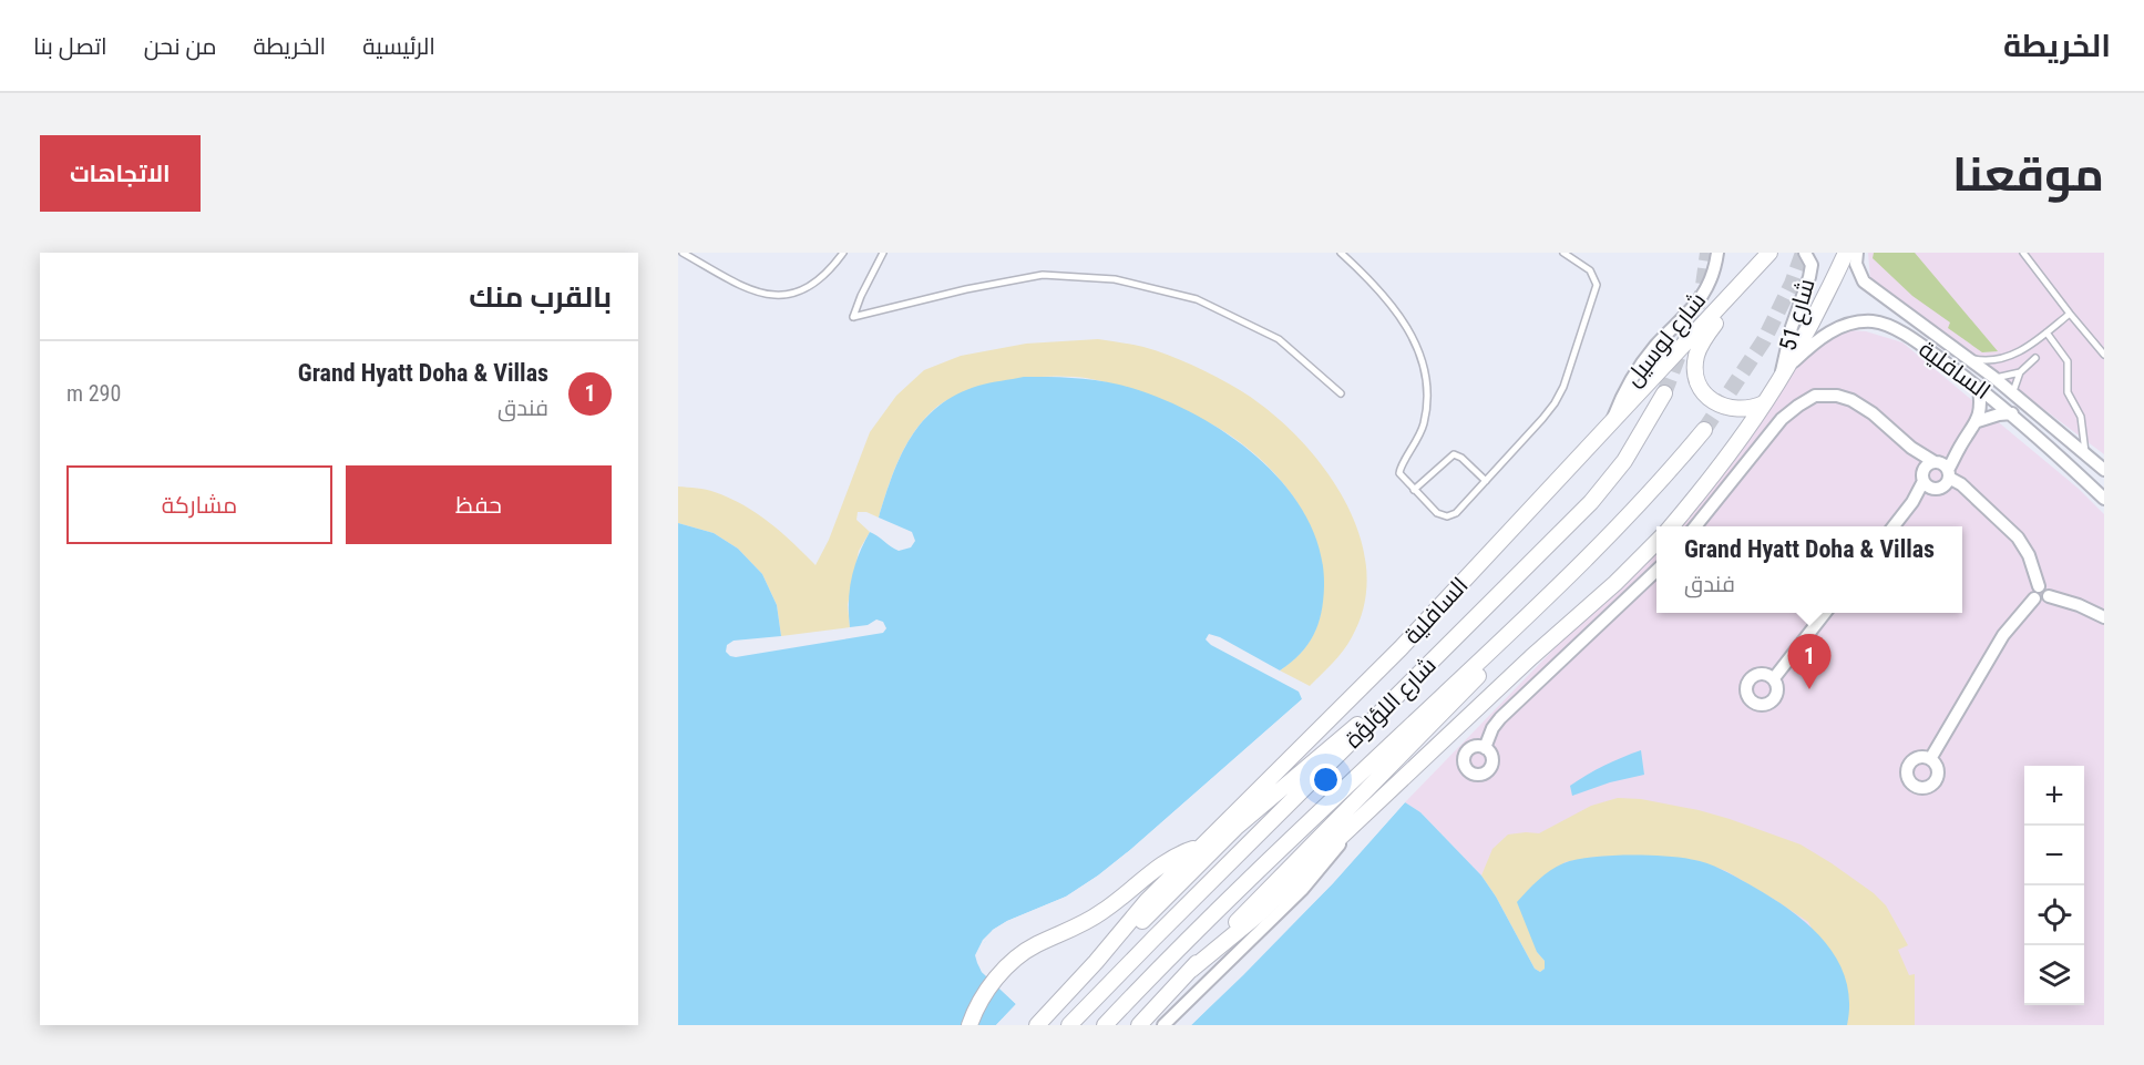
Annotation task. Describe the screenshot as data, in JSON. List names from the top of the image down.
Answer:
{
  "streets": {
    "main road": ["السافلية", "شارع اللؤلؤة"],
    "street": ["شارع 51", "شارع لوسيل"]
  },
  "crossings": [
    ["شارع 51", "السافلية"],
    ["شارع لوسيل", "السافلية"]
  ],
  "page": {
    "header": "الخريطة",
    "nav": [
      "الرئيسية",
      "الخريطة",
      "من نحن",
      "اتصل بنا"
    ],
    "title": "موقعنا",
    "buttons": [
      "الاتجاهات",
      ["حفظ", "مشاركة"]
    ],
    "heading": "بالقرب منك",
    "list": [
      {
        "mark": "1",
        "name": "Grand Hyatt Doha & Villas",
        "note": "فندق",
        "value": "290 m"
      }
    ],
    "popup": ["Grand Hyatt Doha & Villas", "فندق"],
    "pins": "1",
    "map_buttons": ["+", "−"]
  }
}
